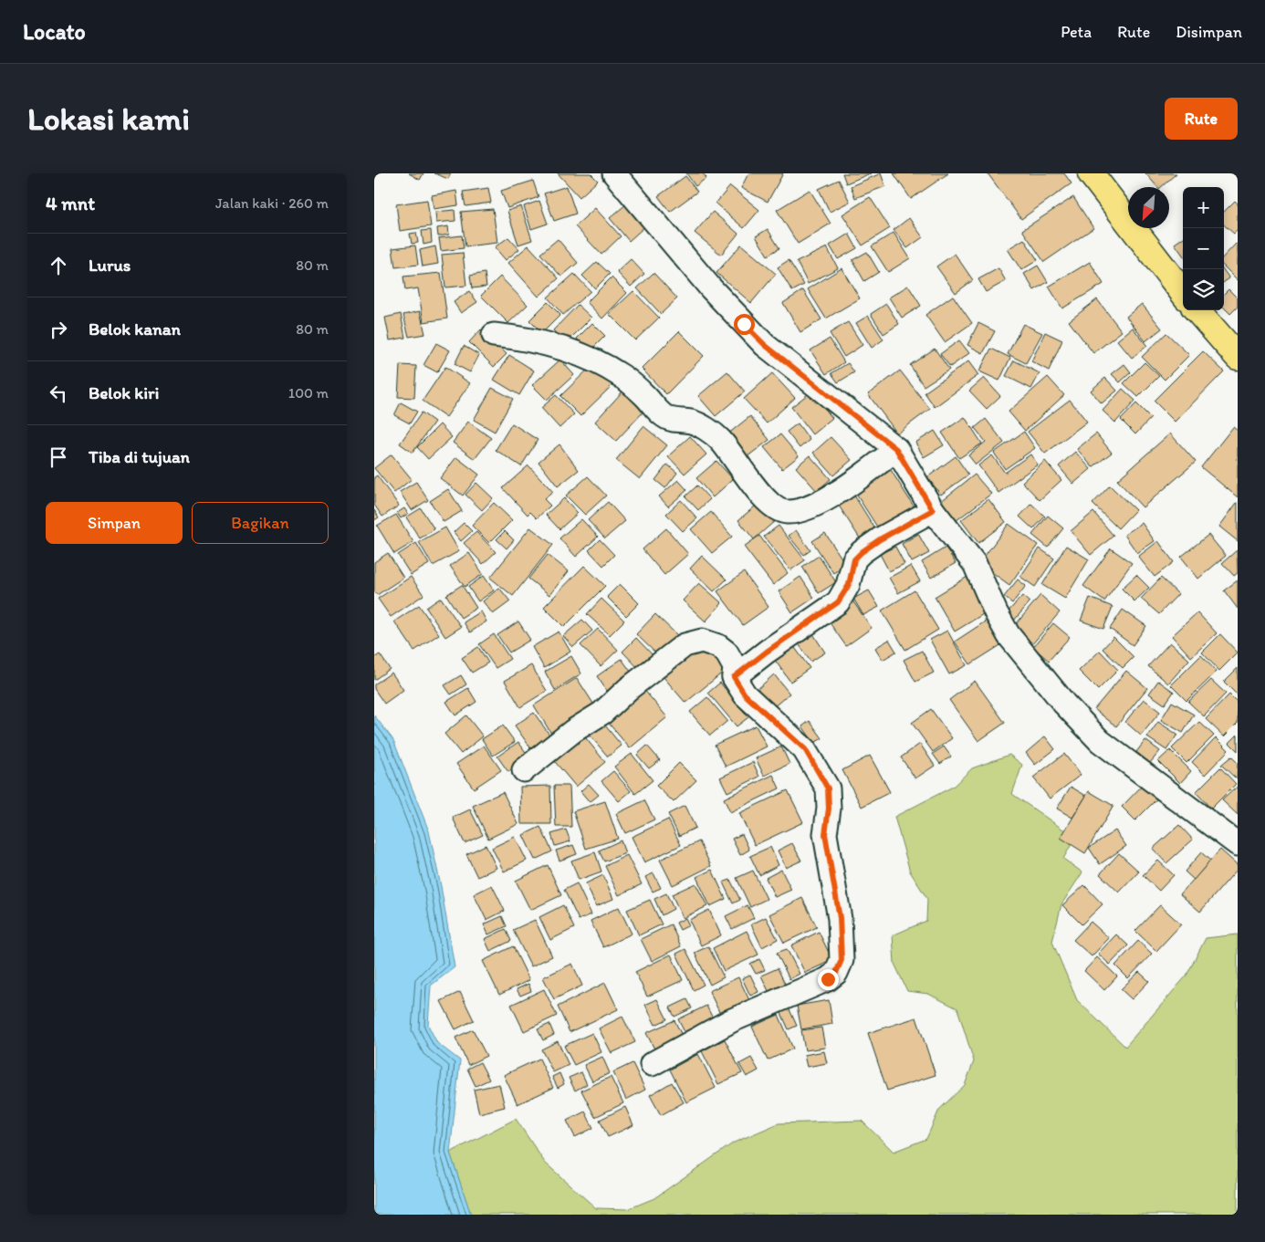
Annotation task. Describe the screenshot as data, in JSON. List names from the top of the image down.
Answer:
{
  "north": "bottom left",
  "page": {
    "header": "Locato",
    "nav": ["Peta", "Rute", "Disimpan"],
    "buttons": [
      "Rute",
      ["Simpan", "Bagikan"]
    ],
    "title": "Lokasi kami",
    "heading": ["4 mnt", "Jalan kaki · 260 m"],
    "map_buttons": ["+", "−"],
    "list": [
      ["Lurus", "80 m"],
      ["Belok kanan", "80 m"],
      ["Belok kiri", "100 m"],
      "Tiba di tujuan"
    ]
  }
}
